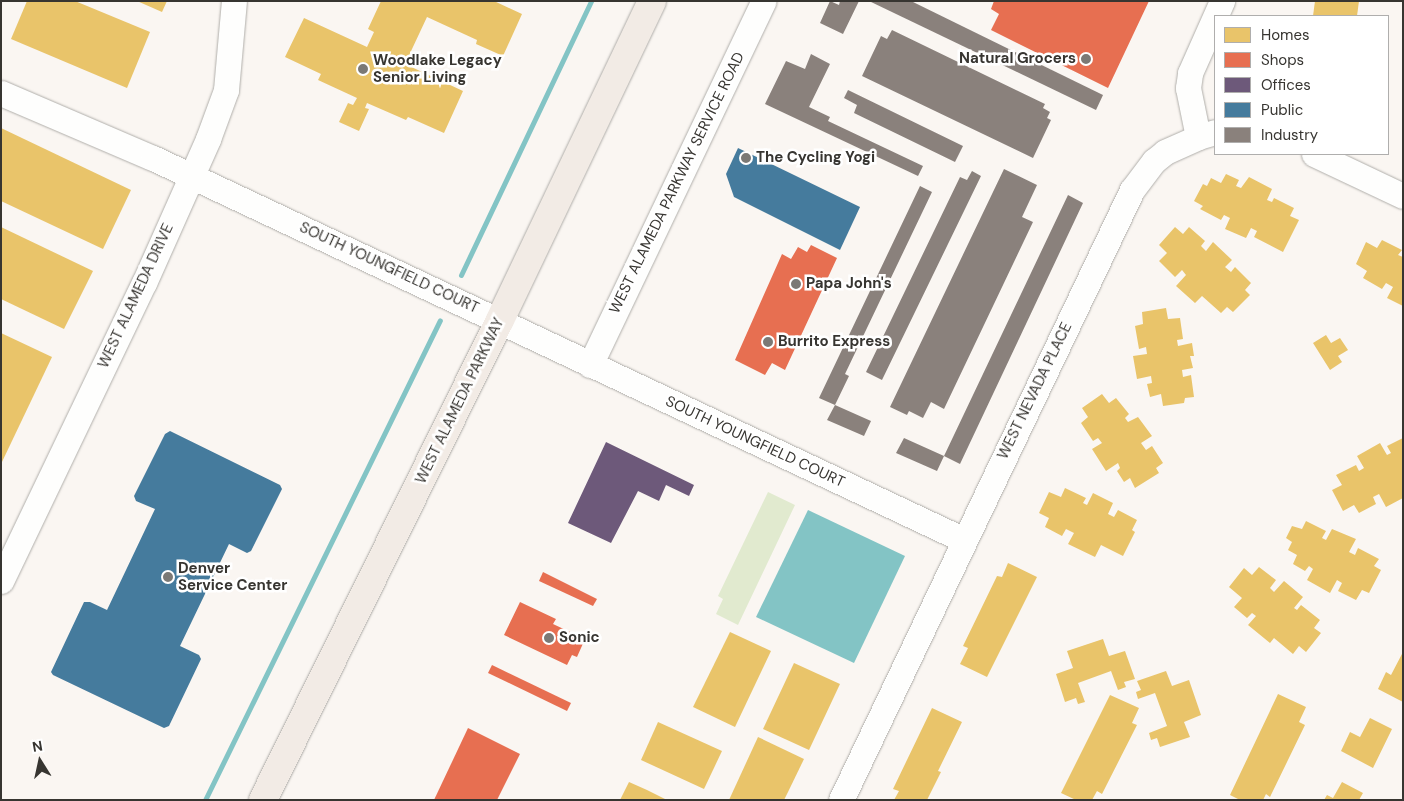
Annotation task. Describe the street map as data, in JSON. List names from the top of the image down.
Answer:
{
  "streets": {
    "main road": ["WEST ALAMEDA PARKWAY"],
    "street": [
      "WEST ALAMEDA PARKWAY SERVICE ROAD",
      "SOUTH YOUNGFIELD COURT",
      "WEST ALAMEDA DRIVE",
      "WEST NEVADA PLACE"
    ]
  },
  "crossings": [
    ["WEST ALAMEDA PARKWAY SERVICE ROAD", "SOUTH YOUNGFIELD COURT"],
    ["SOUTH YOUNGFIELD COURT", "WEST ALAMEDA DRIVE"],
    ["SOUTH YOUNGFIELD COURT", "WEST NEVADA PLACE"],
    ["SOUTH YOUNGFIELD COURT", "WEST ALAMEDA PARKWAY"]
  ],
  "places": [
    "Natural Grocers",
    "Woodlake Legacy Senior Living",
    "The Cycling Yogi",
    "Papa John's",
    "Burrito Express",
    "Denver Service Center",
    "Sonic"
  ],
  "legend": [
    "Homes",
    "Shops",
    "Offices",
    "Public",
    "Industry"
  ],
  "north": "top"
}
